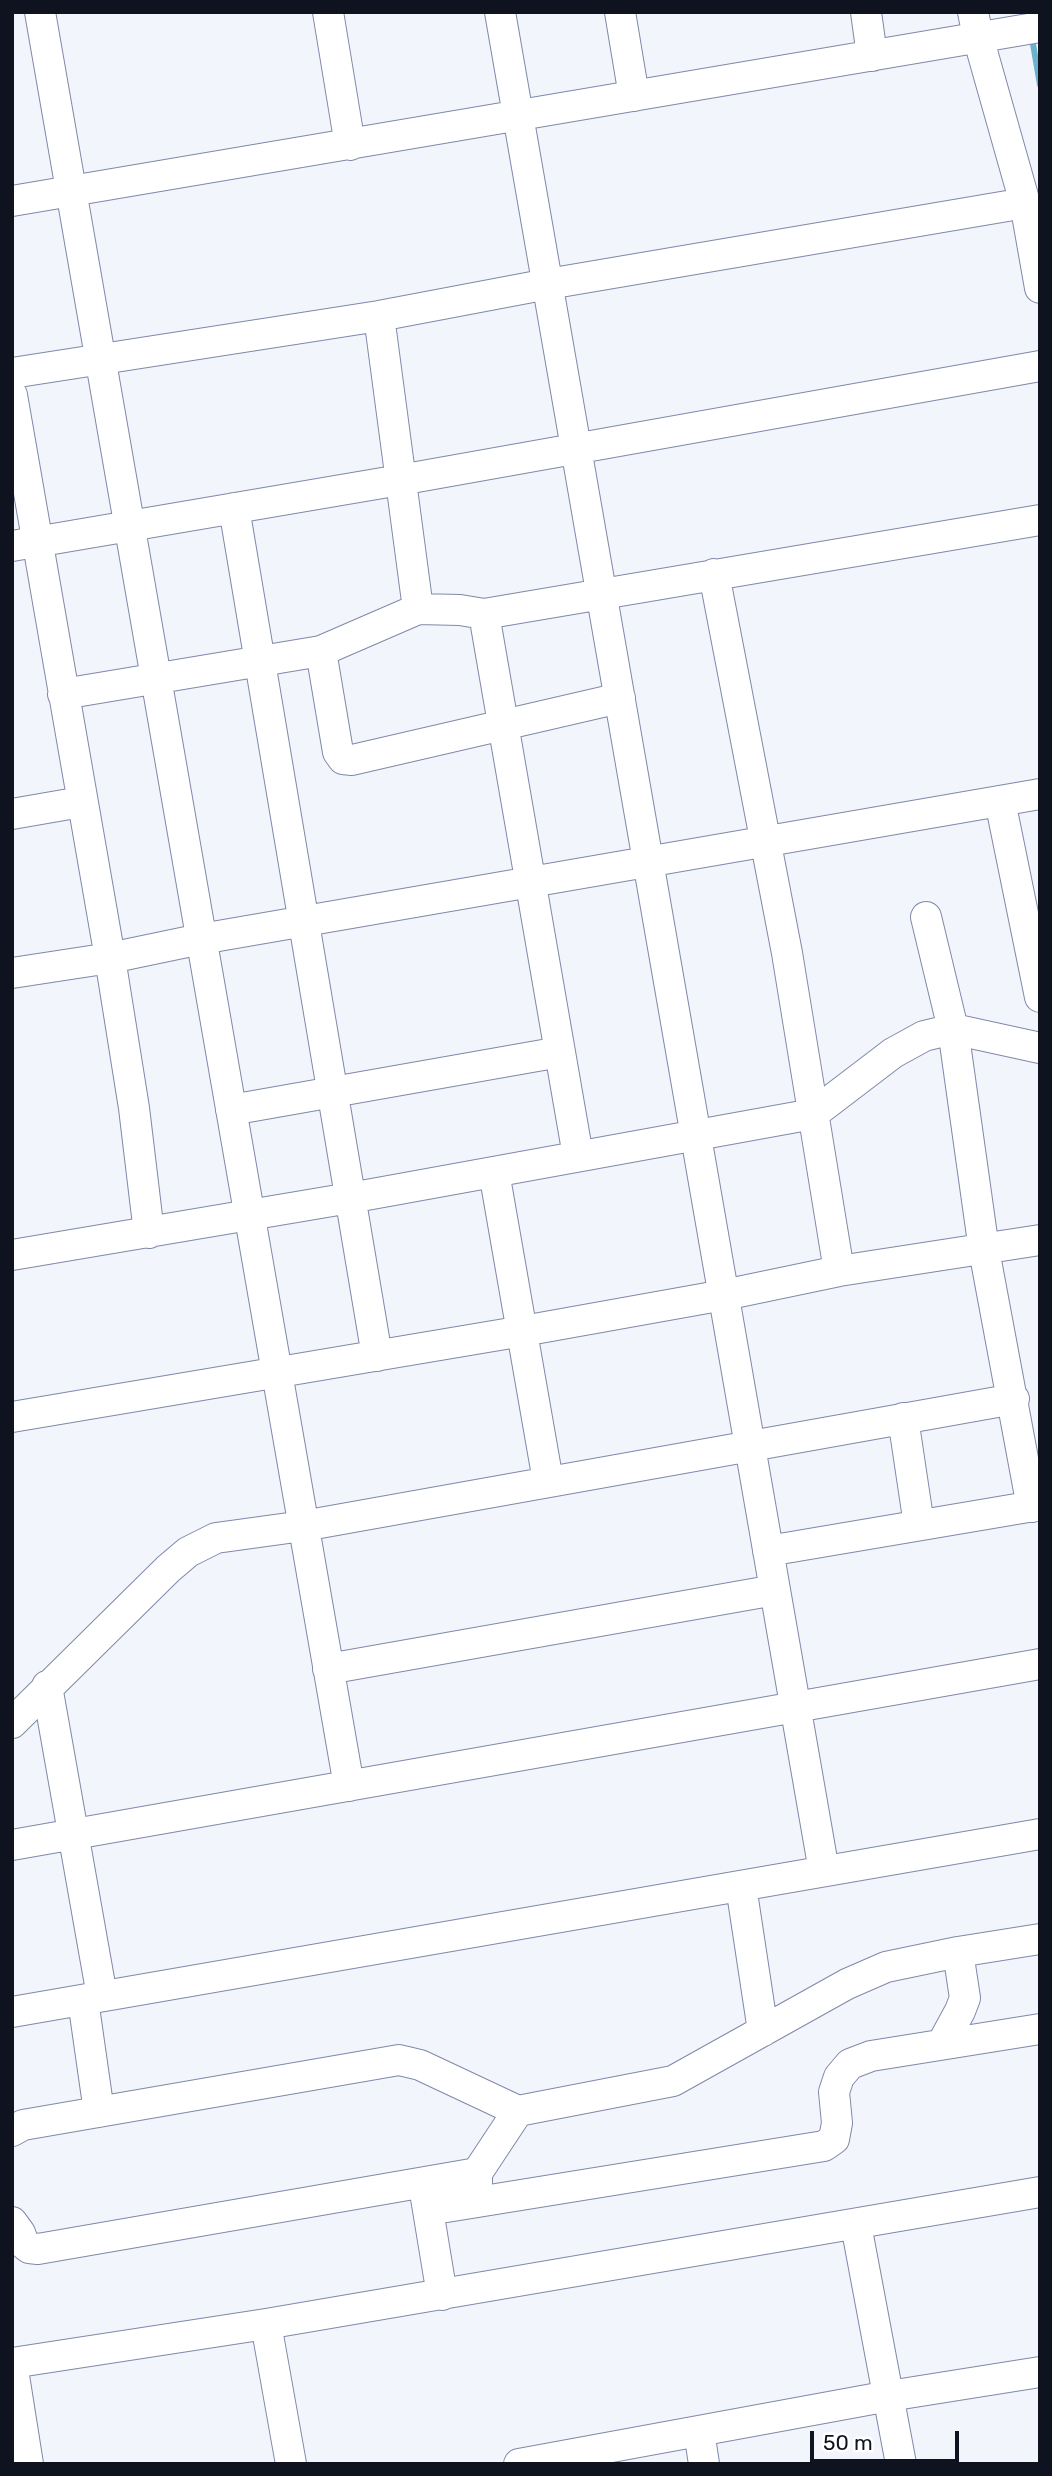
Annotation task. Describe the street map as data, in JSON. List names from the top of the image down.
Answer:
{
  "scale_bar": "50 m"
}
